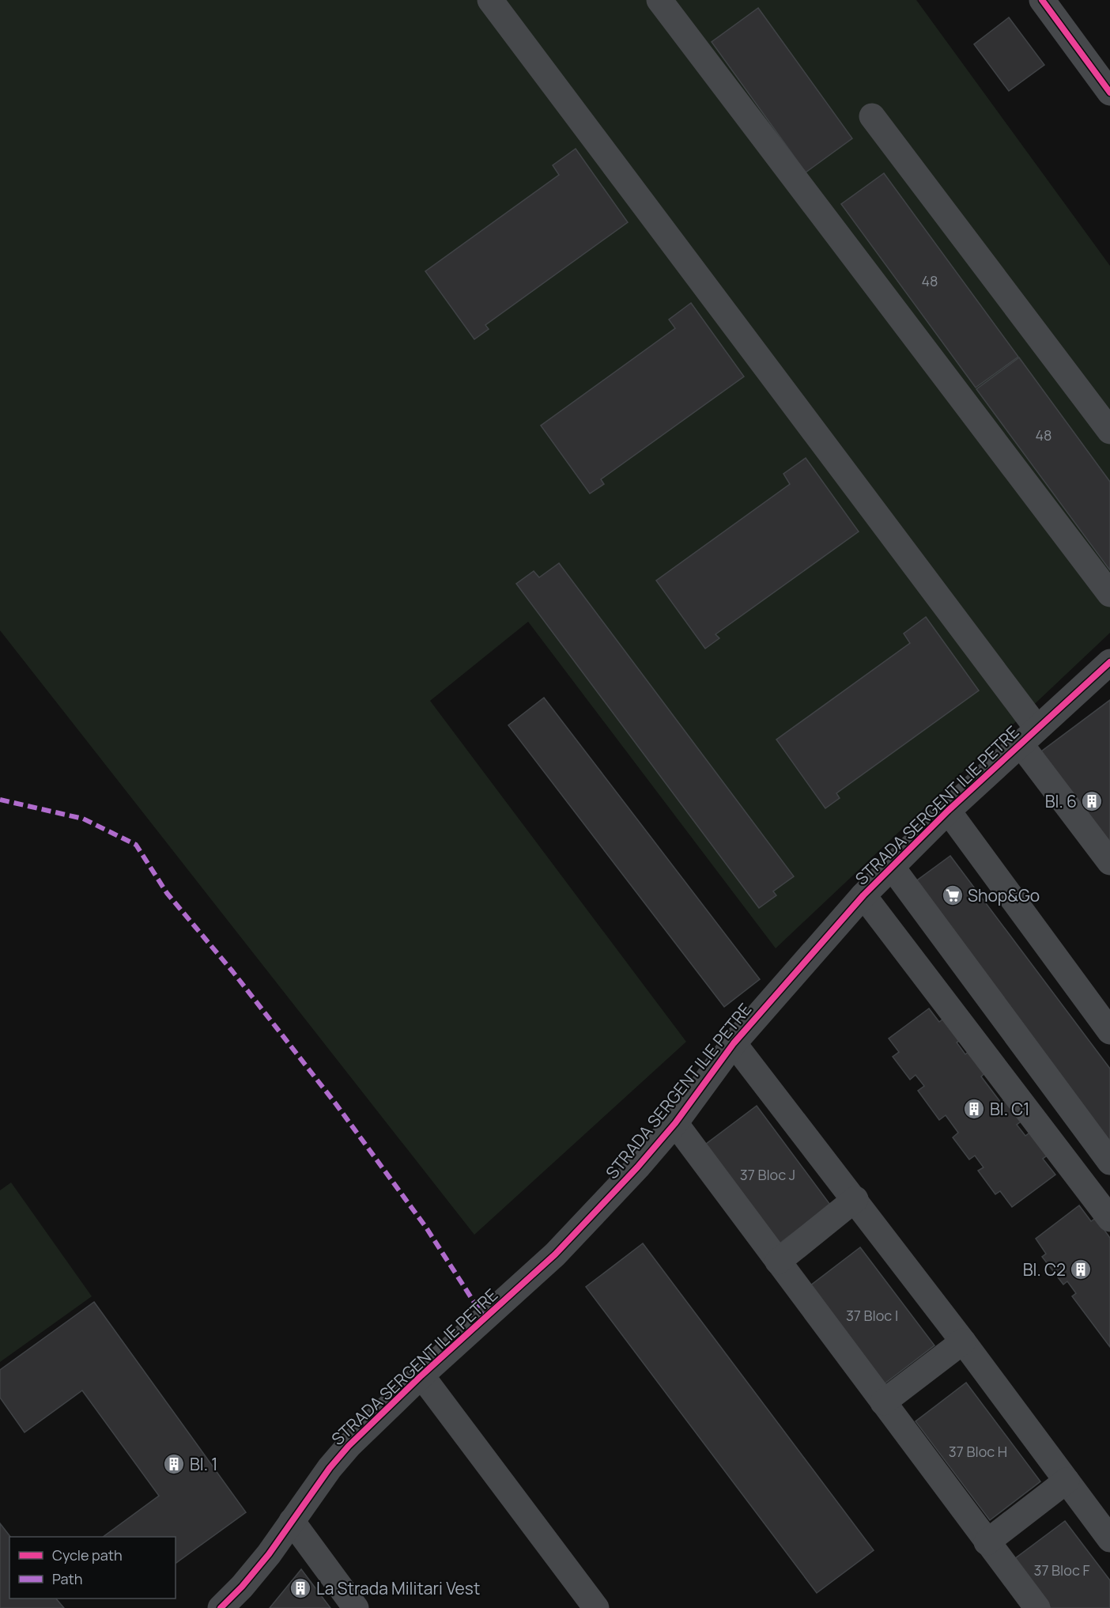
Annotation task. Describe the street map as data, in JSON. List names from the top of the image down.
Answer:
{
  "streets": {
    "street": ["STRADA SERGENT ILIE PETRE"]
  },
  "places": {
    "building": [
      "Bl. 6",
      "Bl. C1",
      "Bl. C2",
      "Bl. 1",
      "La Strada Militari Vest"
    ],
    "supermarket": ["Shop&Go"]
  },
  "house_numbers": [
    "48",
    "48",
    "37 Bloc J",
    "37 Bloc I",
    "37 Bloc H",
    "37 Bloc F"
  ],
  "legend": ["Cycle path", "Path"]
}
